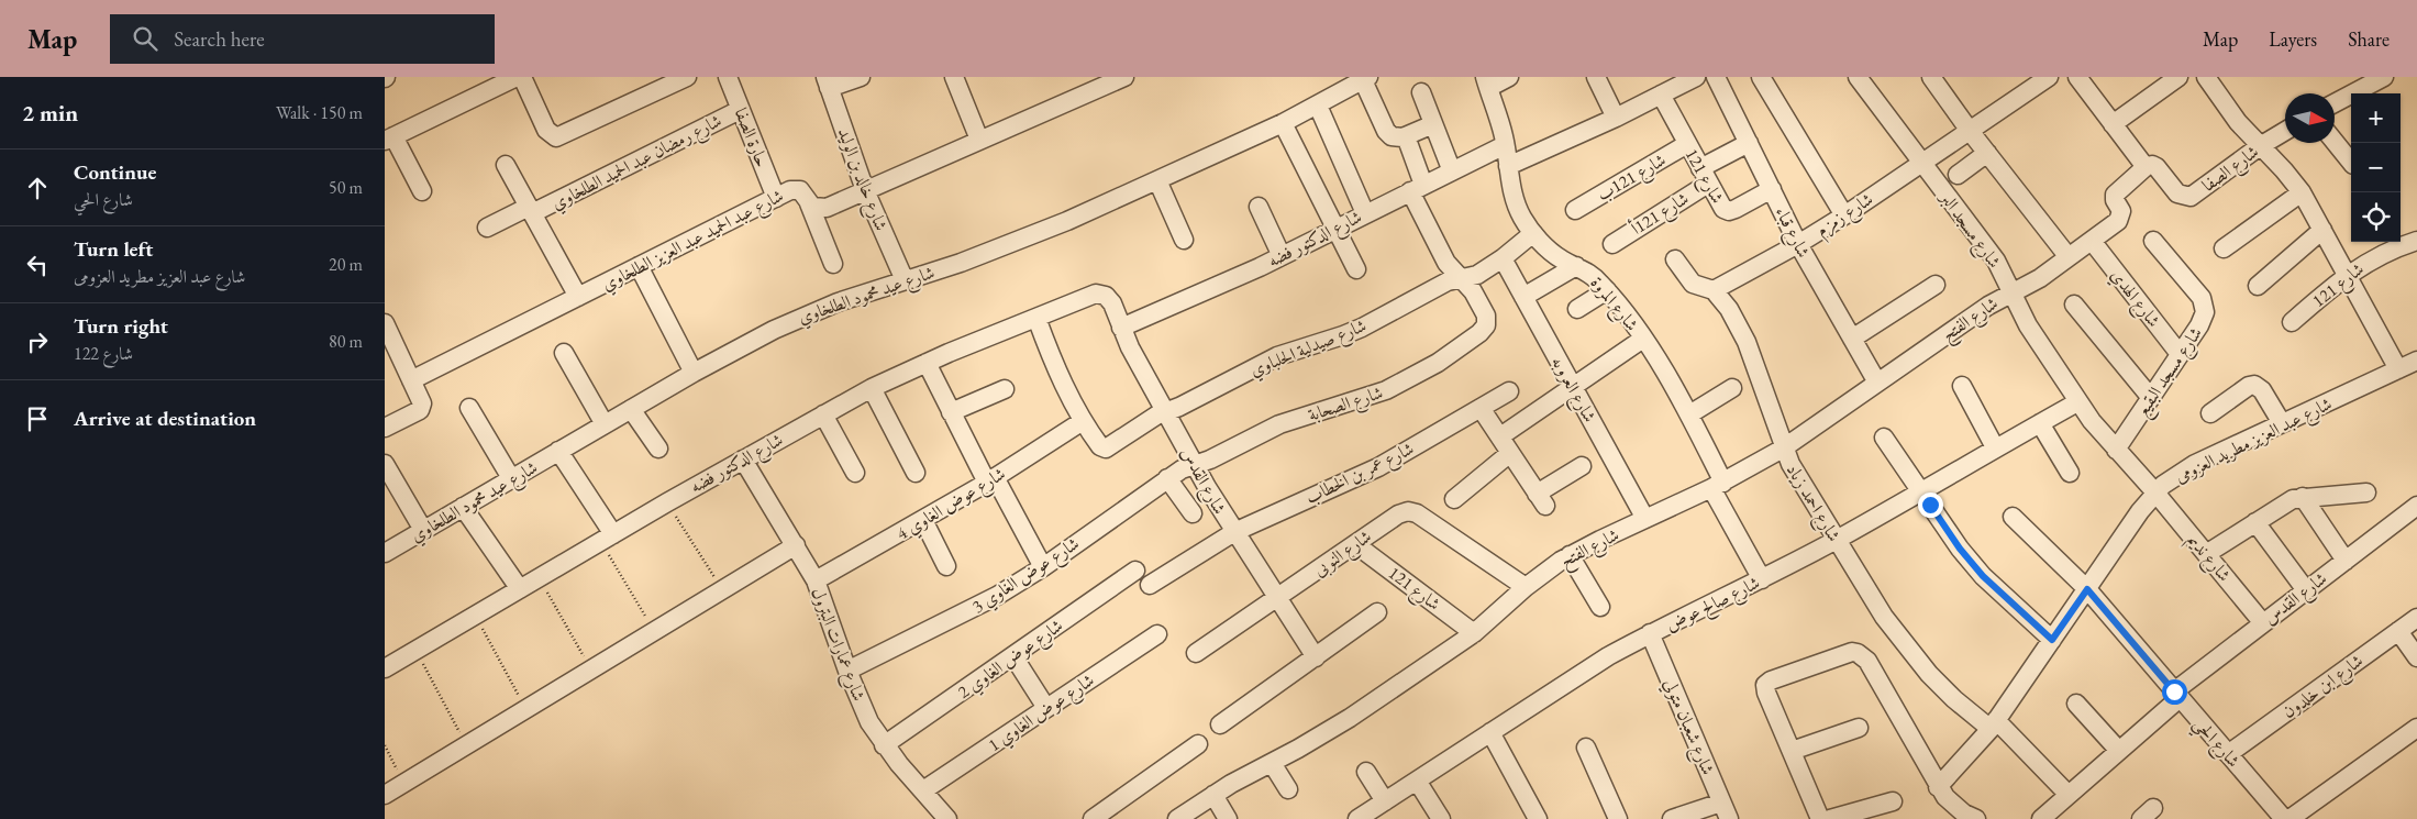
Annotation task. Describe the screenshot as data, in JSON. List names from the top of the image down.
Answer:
{
  "streets": {
    "street": [
      "حارة الصفا",
      "شارع رمضان عبد الحميد الطلخاوي",
      "شارع الصفا",
      "شارع 121",
      "شارع 121ب",
      "شارع خالد بن الوليد",
      "شارع 121أ",
      "شارع زمزم",
      "شارع مسجد البر",
      "شارع قباء",
      "شارع الدكتور فضه",
      "شارع عبد الحميد عبد العزيز الطلخاوي",
      "شارع عيد محمود الطلخاوي",
      "شارع الهدي",
      "شارع المروة",
      "شارع الفتح",
      "شارع صيدلية الحلباوي",
      "شارع مسجد البقيع",
      "شارع العروبه",
      "شارع الصحابة",
      "شارع عبد العزيز مطريد العزومى",
      "شارع عمر بن الخطاب",
      "شارع القدس",
      "شارع احمد زياد",
      "شارع عوض الغاوي 4",
      "شارع النوبى",
      "شارع نديم",
      "شارع عوض الغاوي 3",
      "شارع صالح عوض",
      "شارع عمارات البترول",
      "شارع عوض الغاوي 2",
      "شارع ابن خلدون",
      "شارع عوض الغاوي 1",
      "شارع شعبان متولي",
      "شارع الحي"
    ]
  },
  "crossings": [
    ["حارة الصفا", "شارع رمضان عبد الحميد الطلخاوي"],
    ["حارة الصفا", "شارع عبد الحميد عبد العزيز الطلخاوي"],
    ["شارع الصفا", "شارع الفتح"],
    ["شارع 121", "شارع 121ب"],
    ["شارع 121", "شارع 121أ"],
    ["شارع 121", "شارع قباء"],
    ["شارع 121", "شارع الفتح"],
    ["شارع 121", "شارع النوبى"],
    ["شارع خالد بن الوليد", "شارع عبد الحميد عبد العزيز الطلخاوي"],
    ["شارع خالد بن الوليد", "شارع عيد محمود الطلخاوي"],
    ["شارع 121أ", "شارع قباء"],
    ["شارع زمزم", "شارع مسجد البر"],
    ["شارع زمزم", "شارع قباء"],
    ["شارع زمزم", "شارع احمد زياد"],
    ["شارع مسجد البر", "شارع الفتح"],
    ["شارع مسجد البر", "شارع مسجد البقيع"],
    ["شارع مسجد البر", "شارع عبد العزيز مطريد العزومى"],
    ["شارع مسجد البر", "شارع نديم"],
    ["شارع مسجد البر", "شارع صالح عوض"],
    ["شارع قباء", "شارع الفتح"],
    ["شارع الدكتور فضه", "شارع المروة"],
    ["شارع الدكتور فضه", "شارع القدس"],
    ["شارع الدكتور فضه", "شارع عمارات البترول"],
    ["شارع الهدي", "شارع الفتح"],
    ["شارع الهدي", "شارع مسجد البقيع"],
    ["شارع المروة", "شارع الفتح"],
    ["شارع المروة", "شارع صيدلية الحلباوي"],
    ["شارع المروة", "شارع صالح عوض"],
    ["شارع الفتح", "شارع العروبه"],
    ["شارع الفتح", "شارع احمد زياد"],
    ["شارع الفتح", "شارع النوبى"],
    ["شارع صيدلية الحلباوي", "شارع العروبه"],
    ["شارع صيدلية الحلباوي", "شارع الصحابة"],
    ["شارع صيدلية الحلباوي", "شارع القدس"],
    ["شارع صيدلية الحلباوي", "شارع عوض الغاوي 4"],
    ["شارع الصحابة", "شارع القدس"],
    ["شارع الصحابة", "شارع عوض الغاوي 3"],
    ["شارع عبد العزيز مطريد العزومى", "شارع احمد زياد"],
    ["شارع عبد العزيز مطريد العزومى", "شارع نديم"],
    ["شارع عبد العزيز مطريد العزومى", "شارع الحي"],
    ["شارع عمر بن الخطاب", "شارع القدس"],
    ["شارع القدس", "شارع احمد زياد"],
    ["شارع القدس", "شارع النوبى"],
    ["شارع القدس", "شارع نديم"],
    ["شارع القدس", "شارع عوض الغاوي 3"],
    ["شارع القدس", "شارع الحي"],
    ["شارع احمد زياد", "شارع صالح عوض"],
    ["شارع عوض الغاوي 4", "شارع عمارات البترول"],
    ["شارع عوض الغاوي 3", "شارع عمارات البترول"],
    ["شارع صالح عوض", "شارع شعبان متولي"],
    ["شارع عمارات البترول", "شارع عوض الغاوي 2"],
    ["شارع عمارات البترول", "شارع عوض الغاوي 1"],
    ["شارع ابن خلدون", "شارع الحي"]
  ],
  "north": "right",
  "page": {
    "header": "Map",
    "search": "Search here",
    "nav": ["Map", "Layers", "Share"],
    "heading": ["2 min", "Walk · 150 m"],
    "map_buttons": ["+", "−"],
    "list": [
      ["Continue", "شارع الحي", "50 m"],
      ["Turn left", "شارع عبد العزيز مطريد العزومى", "20 m"],
      ["Turn right", "شارع 122", "80 m"],
      "Arrive at destination"
    ]
  }
}
